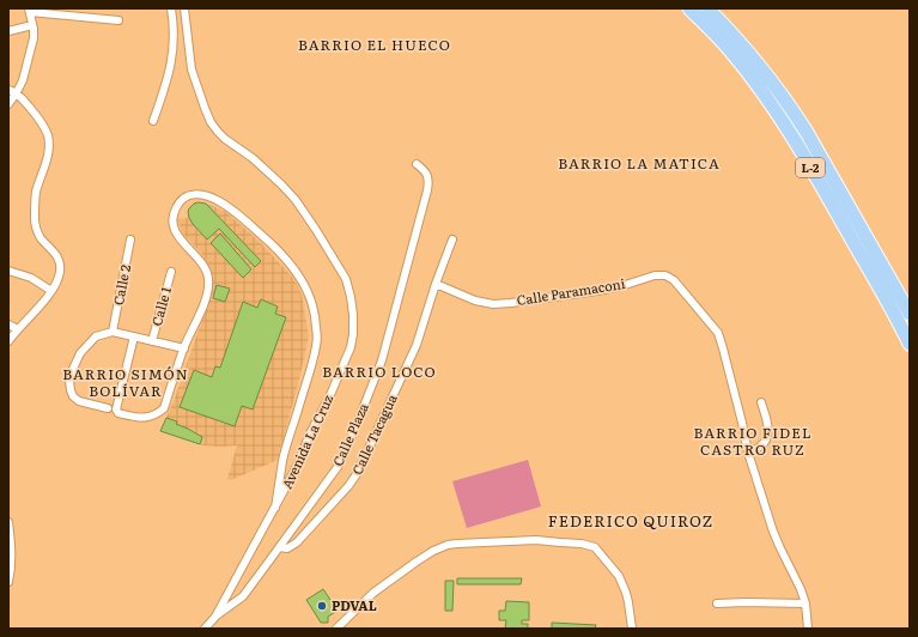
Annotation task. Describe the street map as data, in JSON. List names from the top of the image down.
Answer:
{
  "streets": {
    "highway": ["L-2"],
    "street": [
      "Calle 2",
      "Calle Paramaconi",
      "Calle 1",
      "Calle Plaza",
      "Calle Tacagua",
      "Avenida La Cruz"
    ]
  },
  "crossings": [
    ["Calle Paramaconi", "Calle Tacagua"],
    ["Calle Plaza", "Calle Tacagua"],
    ["Calle Plaza", "Avenida La Cruz"]
  ],
  "districts": [
    "BARRIO EL HUECO",
    "BARRIO LA MATICA",
    "BARRIO LOCO",
    "BARRIO SIMÓN BOLÍVAR",
    "BARRIO FIDEL CASTRO RUZ",
    "FEDERICO QUIROZ"
  ],
  "places": ["PDVAL"]
}
